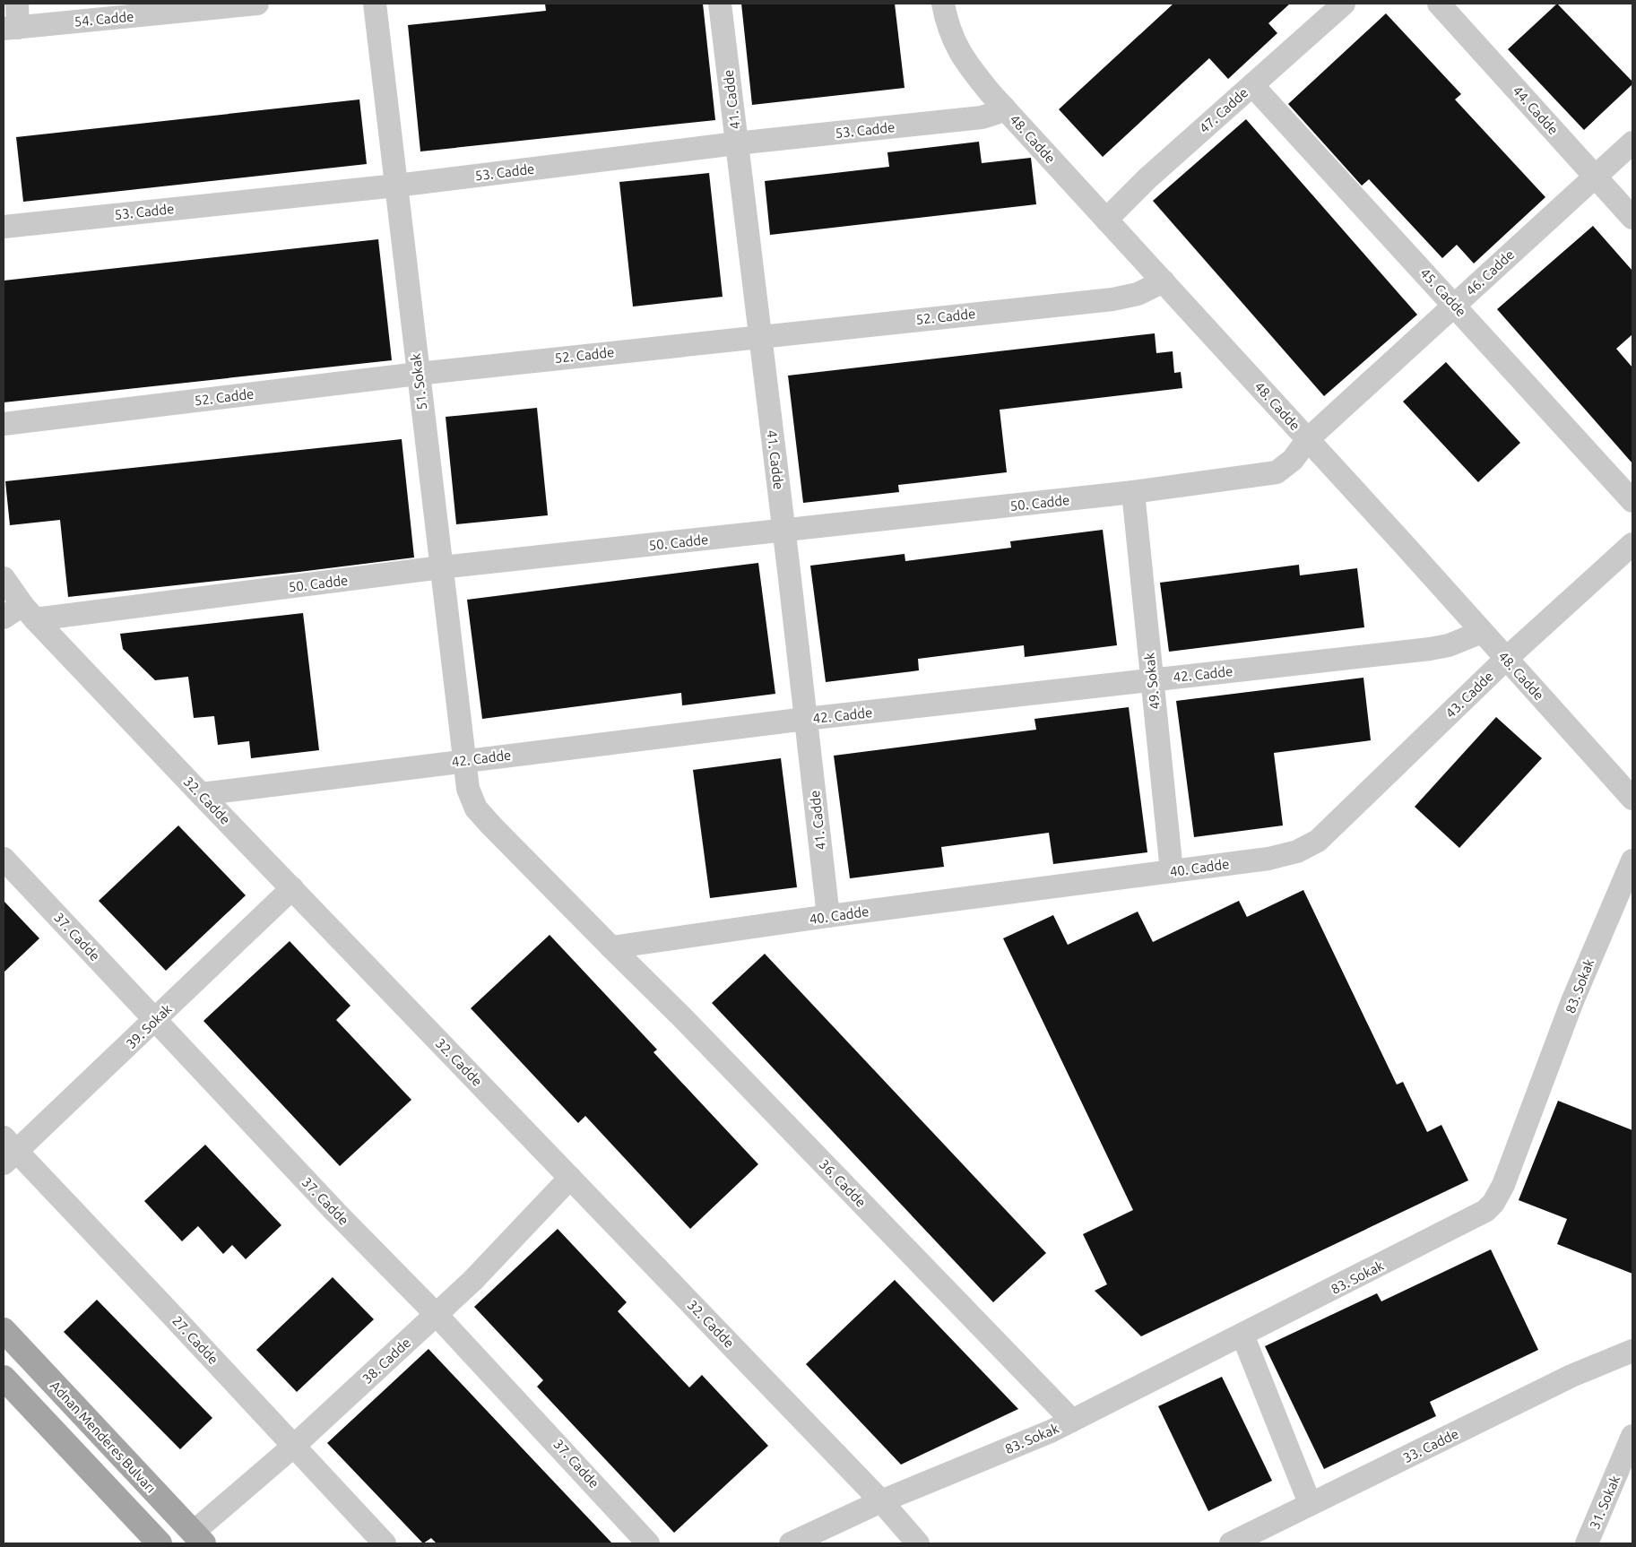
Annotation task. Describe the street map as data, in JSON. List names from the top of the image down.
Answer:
{
  "streets": {
    "main road": ["Adnan Menderes Bulvarı"],
    "street": [
      "54. Cadde",
      "41. Cadde",
      "47. Cadde",
      "44. Cadde",
      "53. Cadde",
      "48. Cadde",
      "46. Cadde",
      "45. Cadde",
      "52. Cadde",
      "51. Sokak",
      "50. Cadde",
      "42. Cadde",
      "49. Sokak",
      "43. Cadde",
      "32. Cadde",
      "40. Cadde",
      "37. Cadde",
      "83. Sokak",
      "39. Sokak",
      "36. Cadde",
      "27. Cadde",
      "38. Cadde",
      "33. Cadde",
      "31. Sokak"
    ]
  },
  "crossings": [
    ["41. Cadde", "53. Cadde"],
    ["41. Cadde", "52. Cadde"],
    ["41. Cadde", "50. Cadde"],
    ["41. Cadde", "42. Cadde"],
    ["41. Cadde", "40. Cadde"],
    ["47. Cadde", "48. Cadde"],
    ["47. Cadde", "45. Cadde"],
    ["44. Cadde", "46. Cadde"],
    ["53. Cadde", "48. Cadde"],
    ["53. Cadde", "51. Sokak"],
    ["48. Cadde", "46. Cadde"],
    ["48. Cadde", "52. Cadde"],
    ["48. Cadde", "50. Cadde"],
    ["48. Cadde", "42. Cadde"],
    ["48. Cadde", "43. Cadde"],
    ["46. Cadde", "45. Cadde"],
    ["46. Cadde", "50. Cadde"],
    ["52. Cadde", "51. Sokak"],
    ["51. Sokak", "50. Cadde"],
    ["51. Sokak", "42. Cadde"],
    ["50. Cadde", "49. Sokak"],
    ["50. Cadde", "32. Cadde"],
    ["42. Cadde", "49. Sokak"],
    ["42. Cadde", "32. Cadde"],
    ["49. Sokak", "40. Cadde"],
    ["43. Cadde", "40. Cadde"],
    ["32. Cadde", "83. Sokak"],
    ["32. Cadde", "39. Sokak"],
    ["32. Cadde", "38. Cadde"],
    ["40. Cadde", "36. Cadde"],
    ["37. Cadde", "39. Sokak"],
    ["37. Cadde", "38. Cadde"],
    ["83. Sokak", "36. Cadde"],
    ["39. Sokak", "27. Cadde"],
    ["27. Cadde", "38. Cadde"],
    ["38. Cadde", "Adnan Menderes Bulvarı"]
  ]
}
